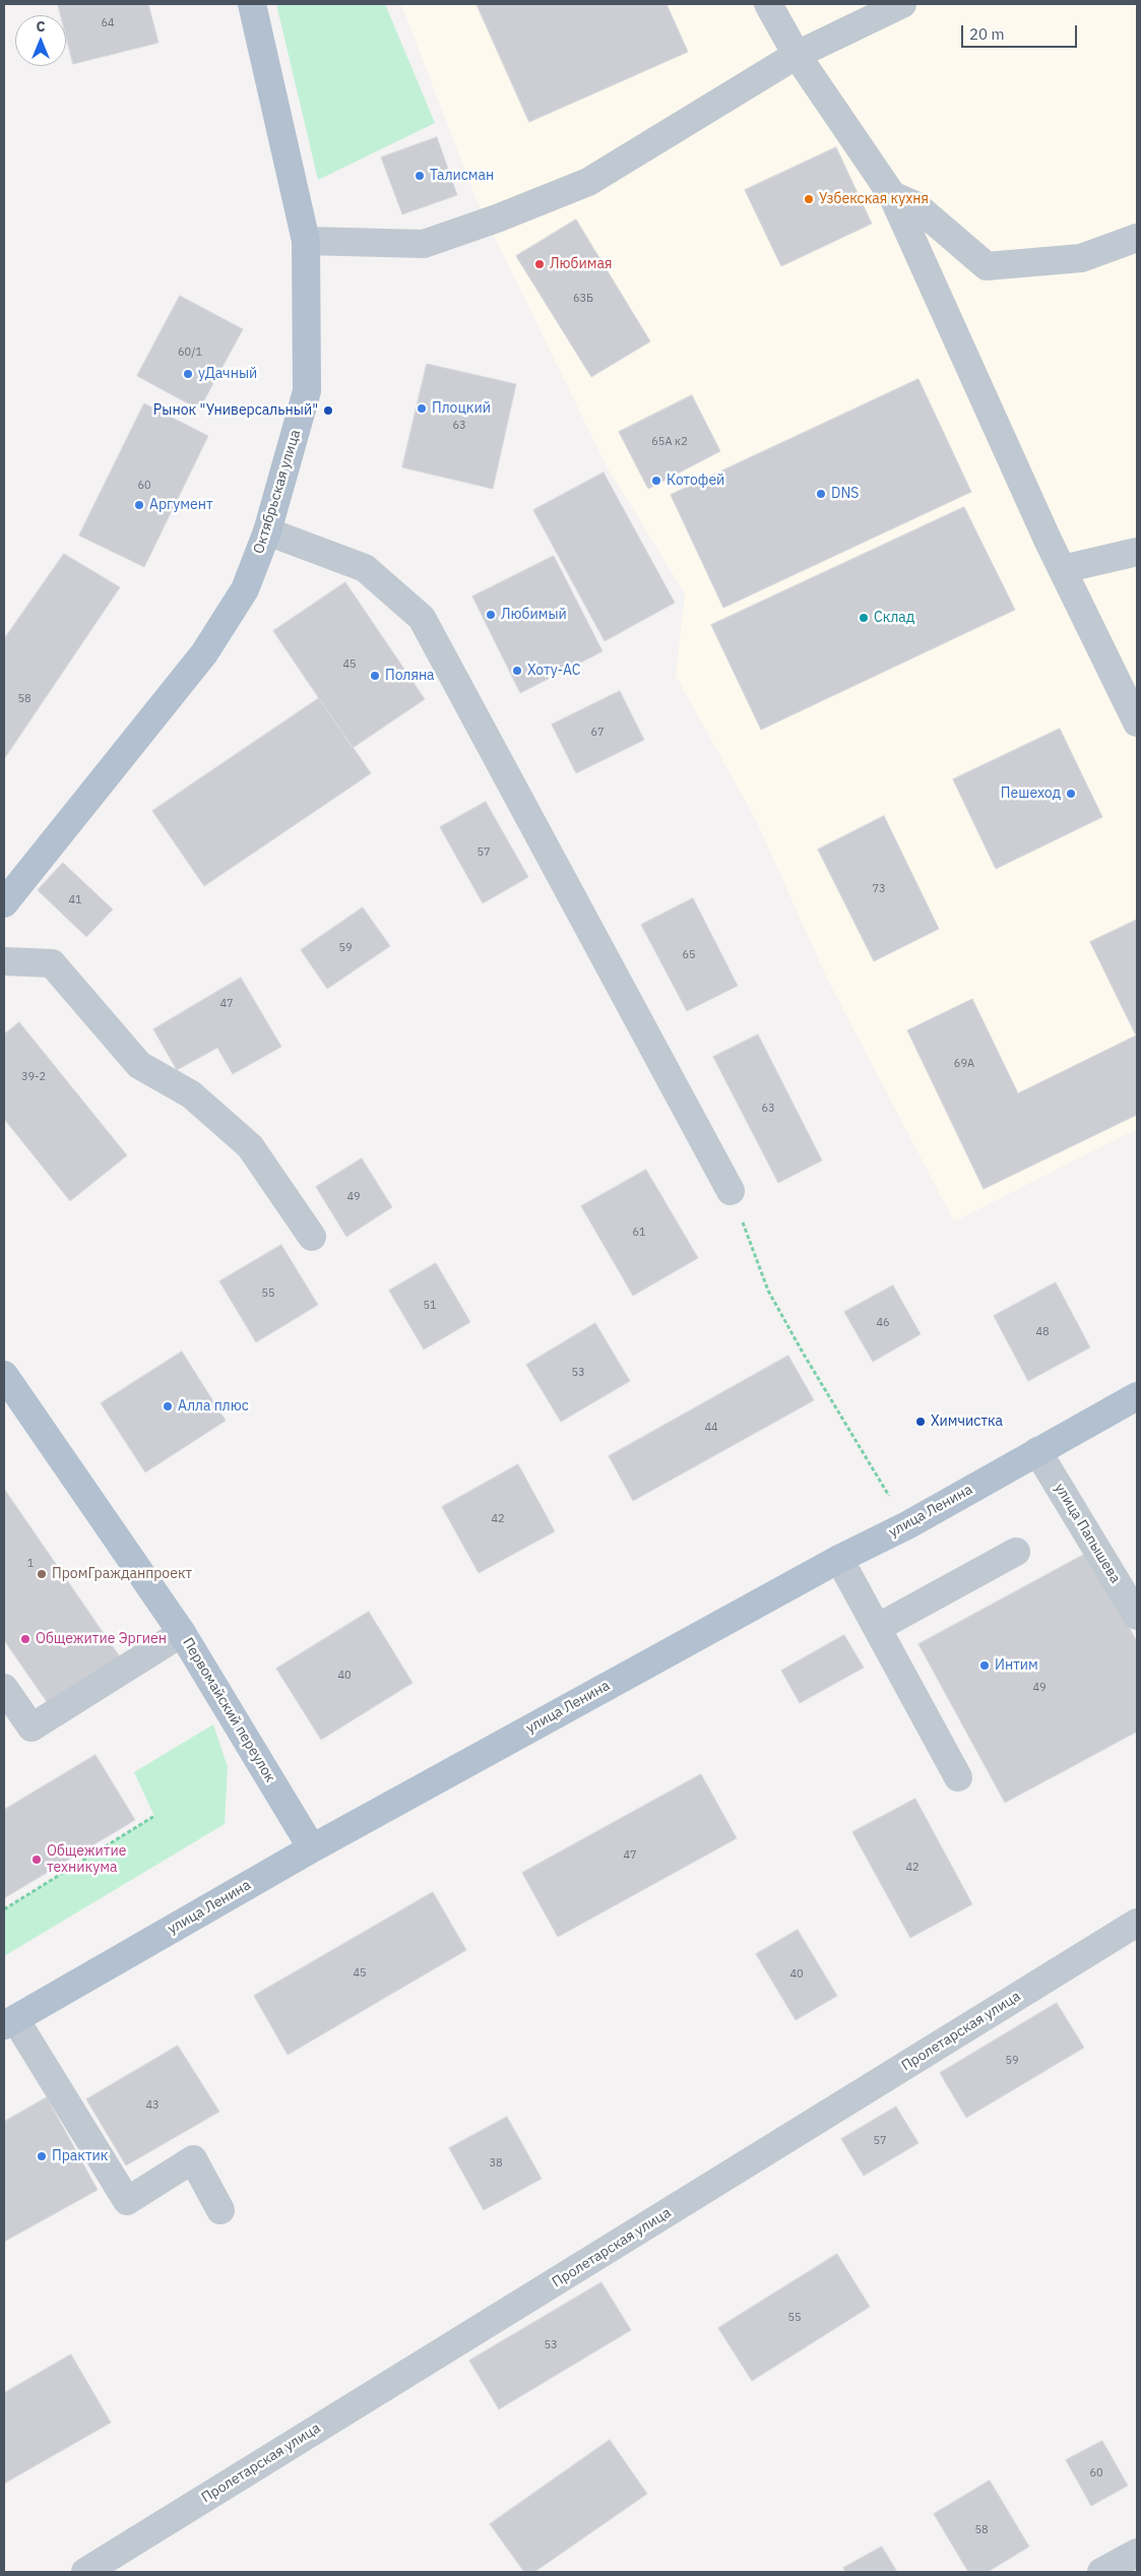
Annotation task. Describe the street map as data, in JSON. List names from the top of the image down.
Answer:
{
  "streets": {
    "main road": ["Октябрьская улица", "улица Ленина", "Первомайский переулок"],
    "street": ["улица Папышева", "Пролетарская улица"]
  },
  "crossings": [
    ["улица Ленина", "улица Папышева"],
    ["улица Ленина", "Первомайский переулок"]
  ],
  "places": [
    "Талисман",
    "Узбекская кухня",
    "Любимая",
    "уДачный",
    "Плоцкий",
    "Рынок \"Универсальный\"",
    "Котофей",
    "DNS",
    "Аргумент",
    "Любимый",
    "Склад",
    "Хоту-АС",
    "Поляна",
    "Пешеход",
    "Алла плюс",
    "Химчистка",
    "ПромГражданпроект",
    "Общежитие Эргиен",
    "Интим",
    "Общежитие техникума",
    "Практик"
  ],
  "house_numbers": [
    "64",
    "63Б",
    "60/1",
    "63",
    "65А к2",
    "60",
    "45",
    "58",
    "67",
    "57",
    "73",
    "41",
    "59",
    "65",
    "47",
    "69А",
    "39-2",
    "63",
    "49",
    "61",
    "55",
    "51",
    "46",
    "48",
    "53",
    "44",
    "42",
    "1",
    "40",
    "49",
    "47",
    "42",
    "45",
    "40",
    "59",
    "43",
    "57",
    "38",
    "55",
    "53",
    "60",
    "58"
  ],
  "scale_bar": "20 m",
  "north": "top"
}
